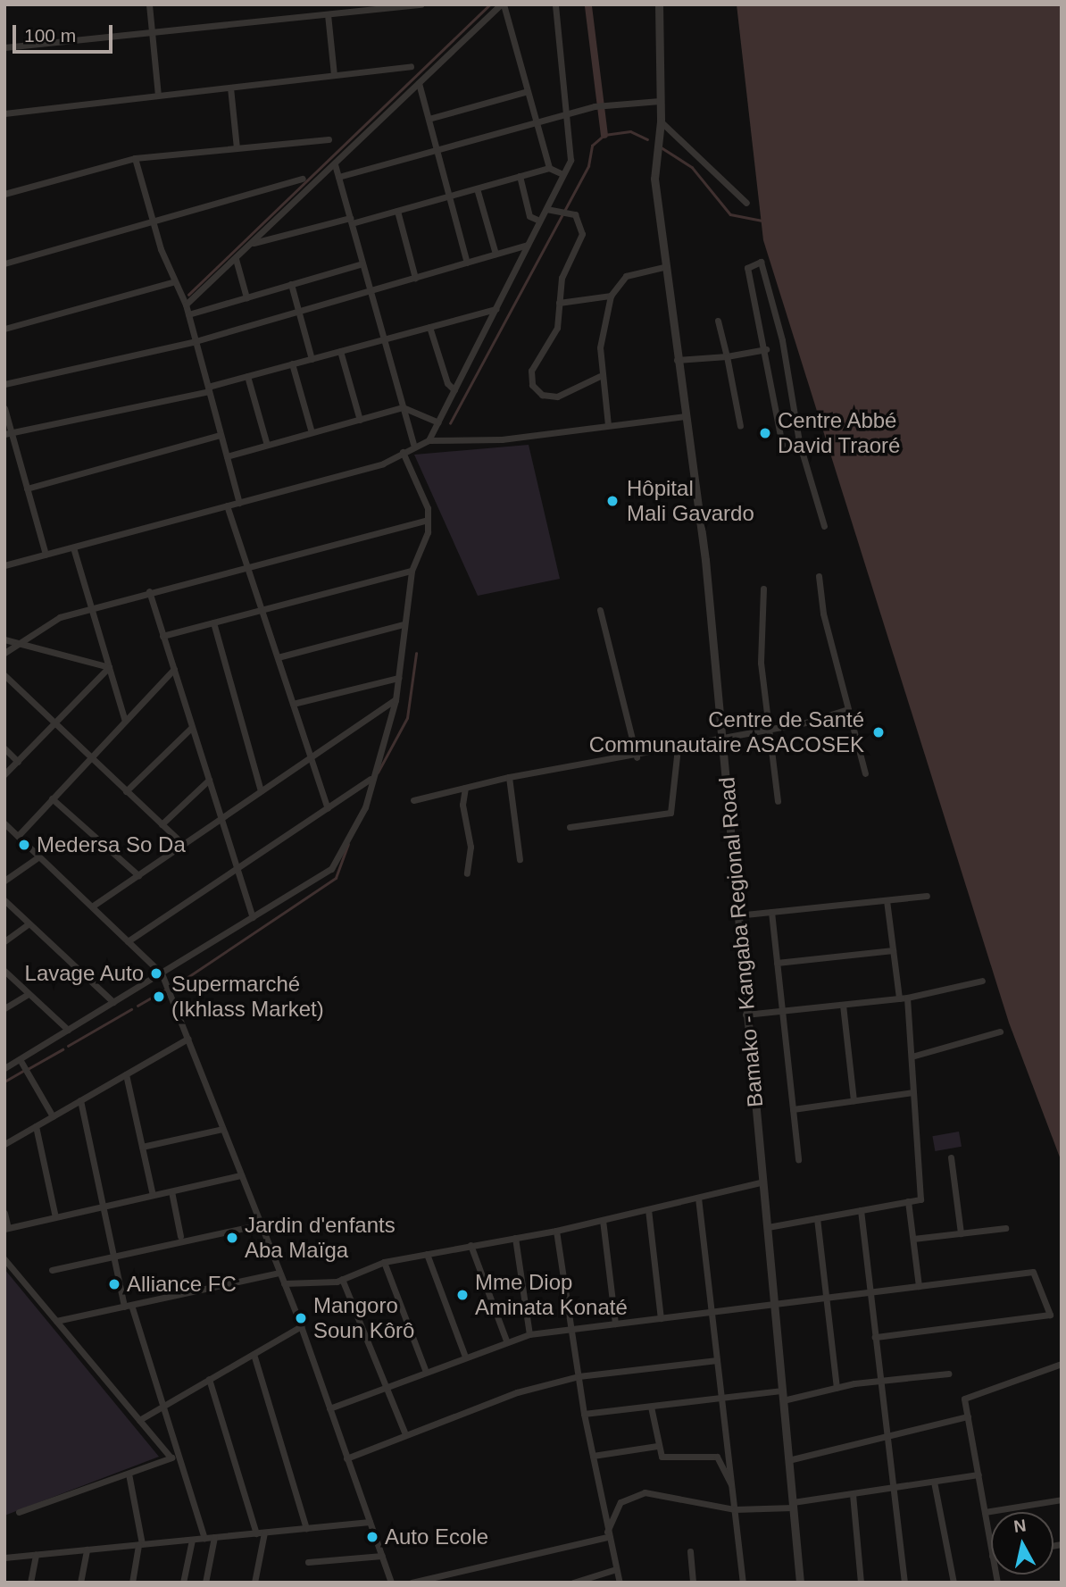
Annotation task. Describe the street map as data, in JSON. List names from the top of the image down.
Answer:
{
  "streets": {
    "street": ["Bamako - Kangaba Regional Road"]
  },
  "places": [
    "Centre Abbé David Traoré",
    "Hôpital Mali Gavardo",
    "Centre de Santé Communautaire ASACOSEK",
    "Medersa So Da",
    "Lavage Auto",
    "Supermarché (Ikhlass Market)",
    "Jardin d'enfants Aba Maïga",
    "Alliance FC",
    "Mme Diop Aminata Konaté",
    "Mangoro Soun Kôrô",
    "Auto Ecole"
  ],
  "scale_bar": "100 m",
  "north": "top"
}
